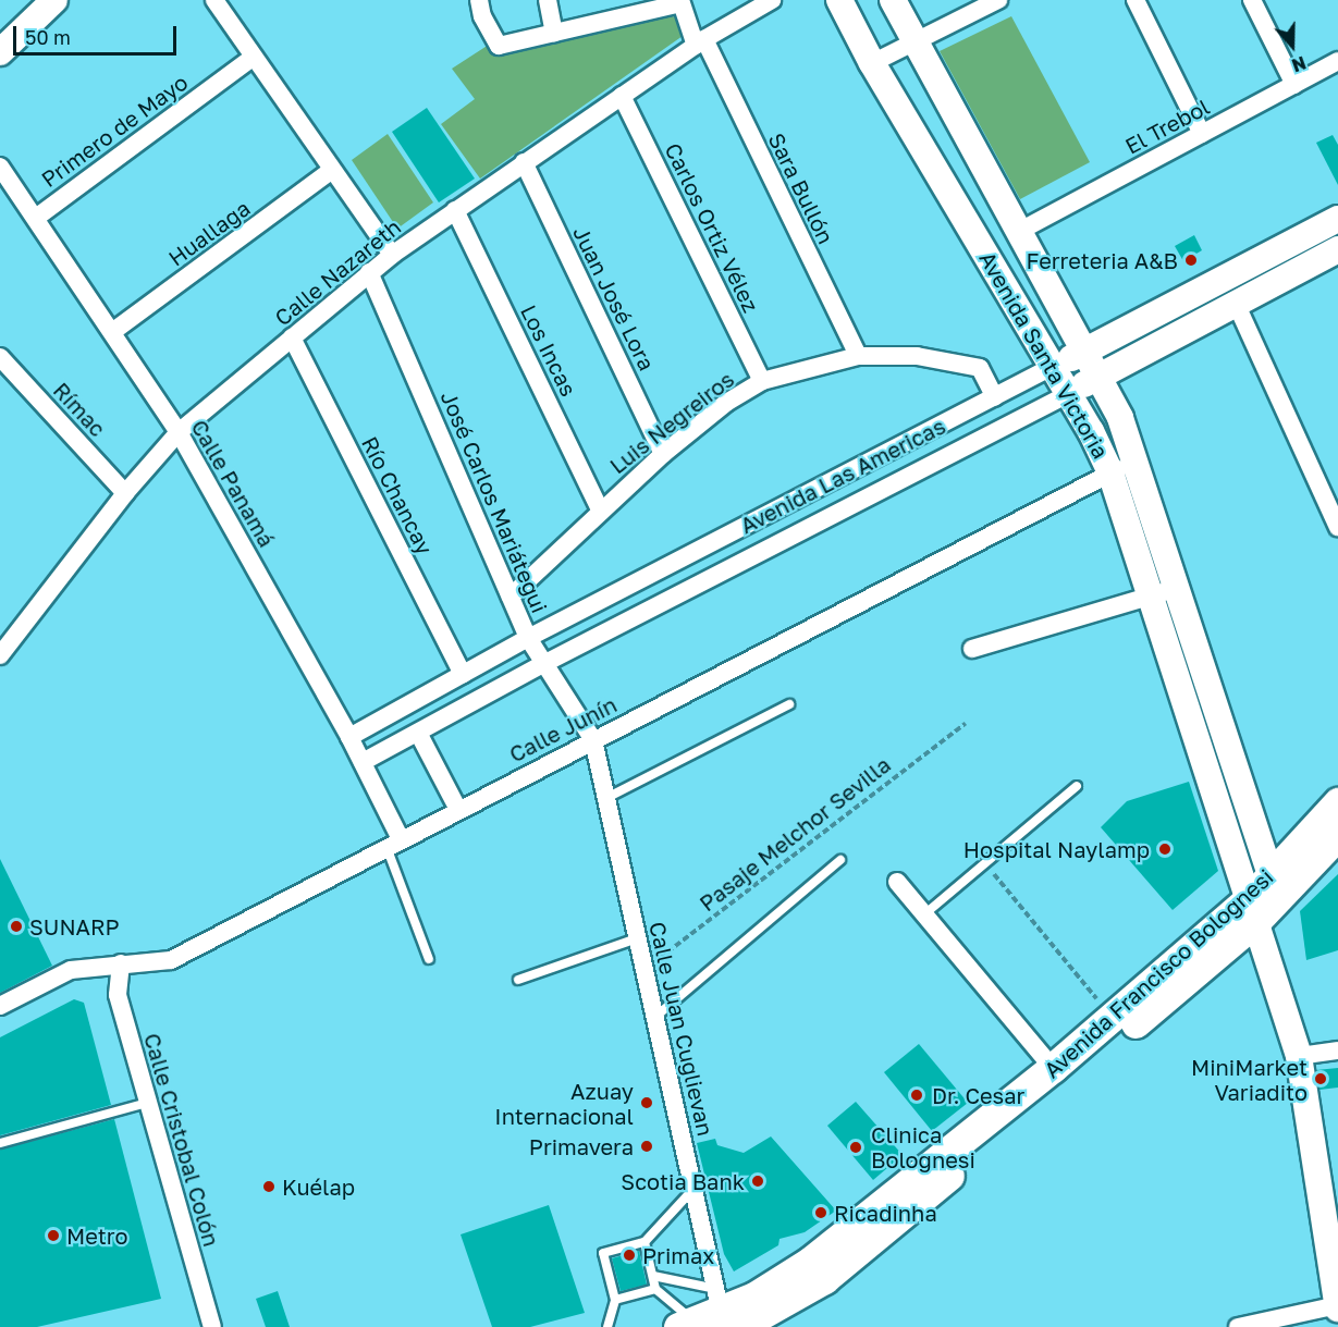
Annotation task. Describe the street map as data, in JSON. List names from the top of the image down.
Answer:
{
  "streets": {
    "main road": ["Avenida Santa Victoria", "Avenida Las Americas", "Avenida Francisco Bolognesi"],
    "street": [
      "El Trebol",
      "Primero de Mayo",
      "Sara Bullón",
      "Carlos Ortiz Vélez",
      "Huallaga",
      "Calle Nazareth",
      "Juan José Lora",
      "Los Incas",
      "Rímac",
      "Luis Negreiros",
      "Calle Panamá",
      "Río Chancay",
      "José Carlos Mariátegui",
      "Calle Junín",
      "Calle Juan Cuglievan",
      "Calle Cristobal Colón"
    ],
    "path": ["Pasaje Melchor Sevilla"]
  },
  "crossings": [
    ["El Trebol", "Avenida Santa Victoria"],
    ["Primero de Mayo", "Calle Panamá"],
    ["Sara Bullón", "Calle Nazareth"],
    ["Sara Bullón", "Luis Negreiros"],
    ["Carlos Ortiz Vélez", "Calle Nazareth"],
    ["Carlos Ortiz Vélez", "Luis Negreiros"],
    ["Huallaga", "Calle Panamá"],
    ["Calle Nazareth", "Juan José Lora"],
    ["Calle Nazareth", "Los Incas"],
    ["Calle Nazareth", "Rímac"],
    ["Calle Nazareth", "Calle Panamá"],
    ["Calle Nazareth", "Río Chancay"],
    ["Calle Nazareth", "José Carlos Mariátegui"],
    ["Juan José Lora", "Luis Negreiros"],
    ["Los Incas", "Luis Negreiros"],
    ["Avenida Santa Victoria", "Avenida Las Americas"],
    ["Avenida Santa Victoria", "Calle Junín"],
    ["Avenida Santa Victoria", "Avenida Francisco Bolognesi"],
    ["Luis Negreiros", "Avenida Las Americas"],
    ["Luis Negreiros", "José Carlos Mariátegui"],
    ["Avenida Las Americas", "Calle Panamá"],
    ["Avenida Las Americas", "Río Chancay"],
    ["Avenida Las Americas", "José Carlos Mariátegui"],
    ["Calle Panamá", "Calle Junín"],
    ["José Carlos Mariátegui", "Calle Junín"],
    ["José Carlos Mariátegui", "Calle Juan Cuglievan"],
    ["Calle Junín", "Calle Juan Cuglievan"],
    ["Calle Junín", "Calle Cristobal Colón"],
    ["Pasaje Melchor Sevilla", "Calle Juan Cuglievan"],
    ["Avenida Francisco Bolognesi", "Calle Juan Cuglievan"]
  ],
  "places": [
    "Ferreteria A&B",
    "Hospital Naylamp",
    "SUNARP",
    "MiniMarket Variadito",
    "Dr. Cesar",
    "Azuay Internacional",
    "Primavera",
    "Clinica Bolognesi",
    "Scotia Bank",
    "Kuélap",
    "Ricadinha",
    "Metro",
    "Primax"
  ],
  "scale_bar": "50 m",
  "north": "bottom"
}
